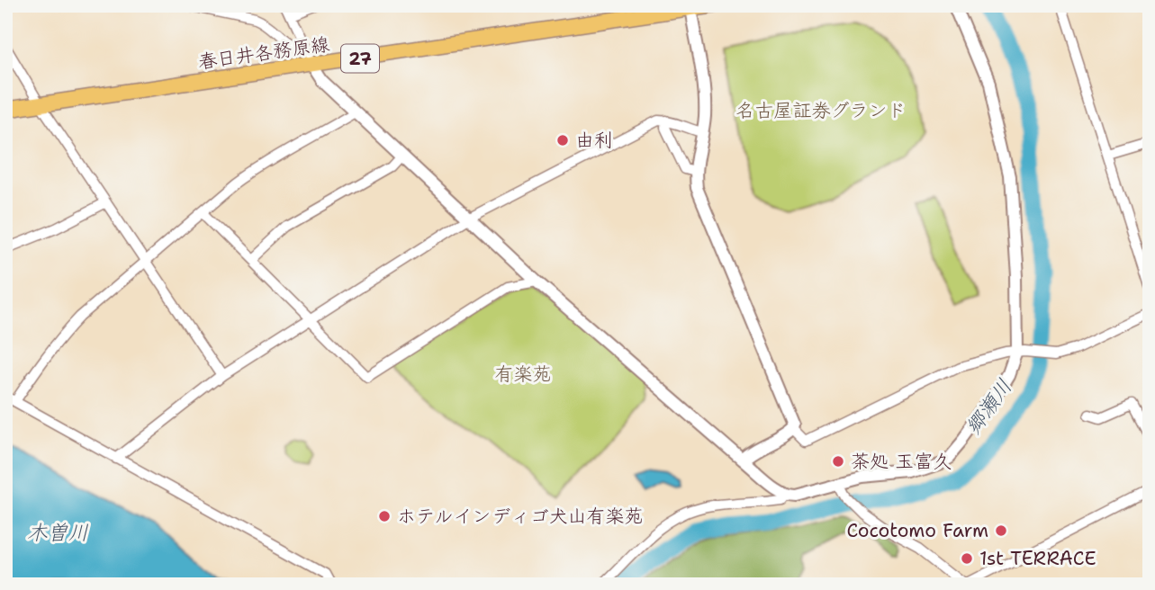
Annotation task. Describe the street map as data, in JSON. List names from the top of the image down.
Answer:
{
  "streets": {
    "main road": ["春日井各務原線", "27"]
  },
  "water": ["郷瀬川", "木曽川"],
  "parks": ["名古屋証券グランド", "有楽苑"],
  "places": [
    "由利",
    "茶処 玉富久",
    "ホテルインディゴ犬山有楽苑",
    "Cocotomo Farm",
    "1st TERRACE"
  ]
}
